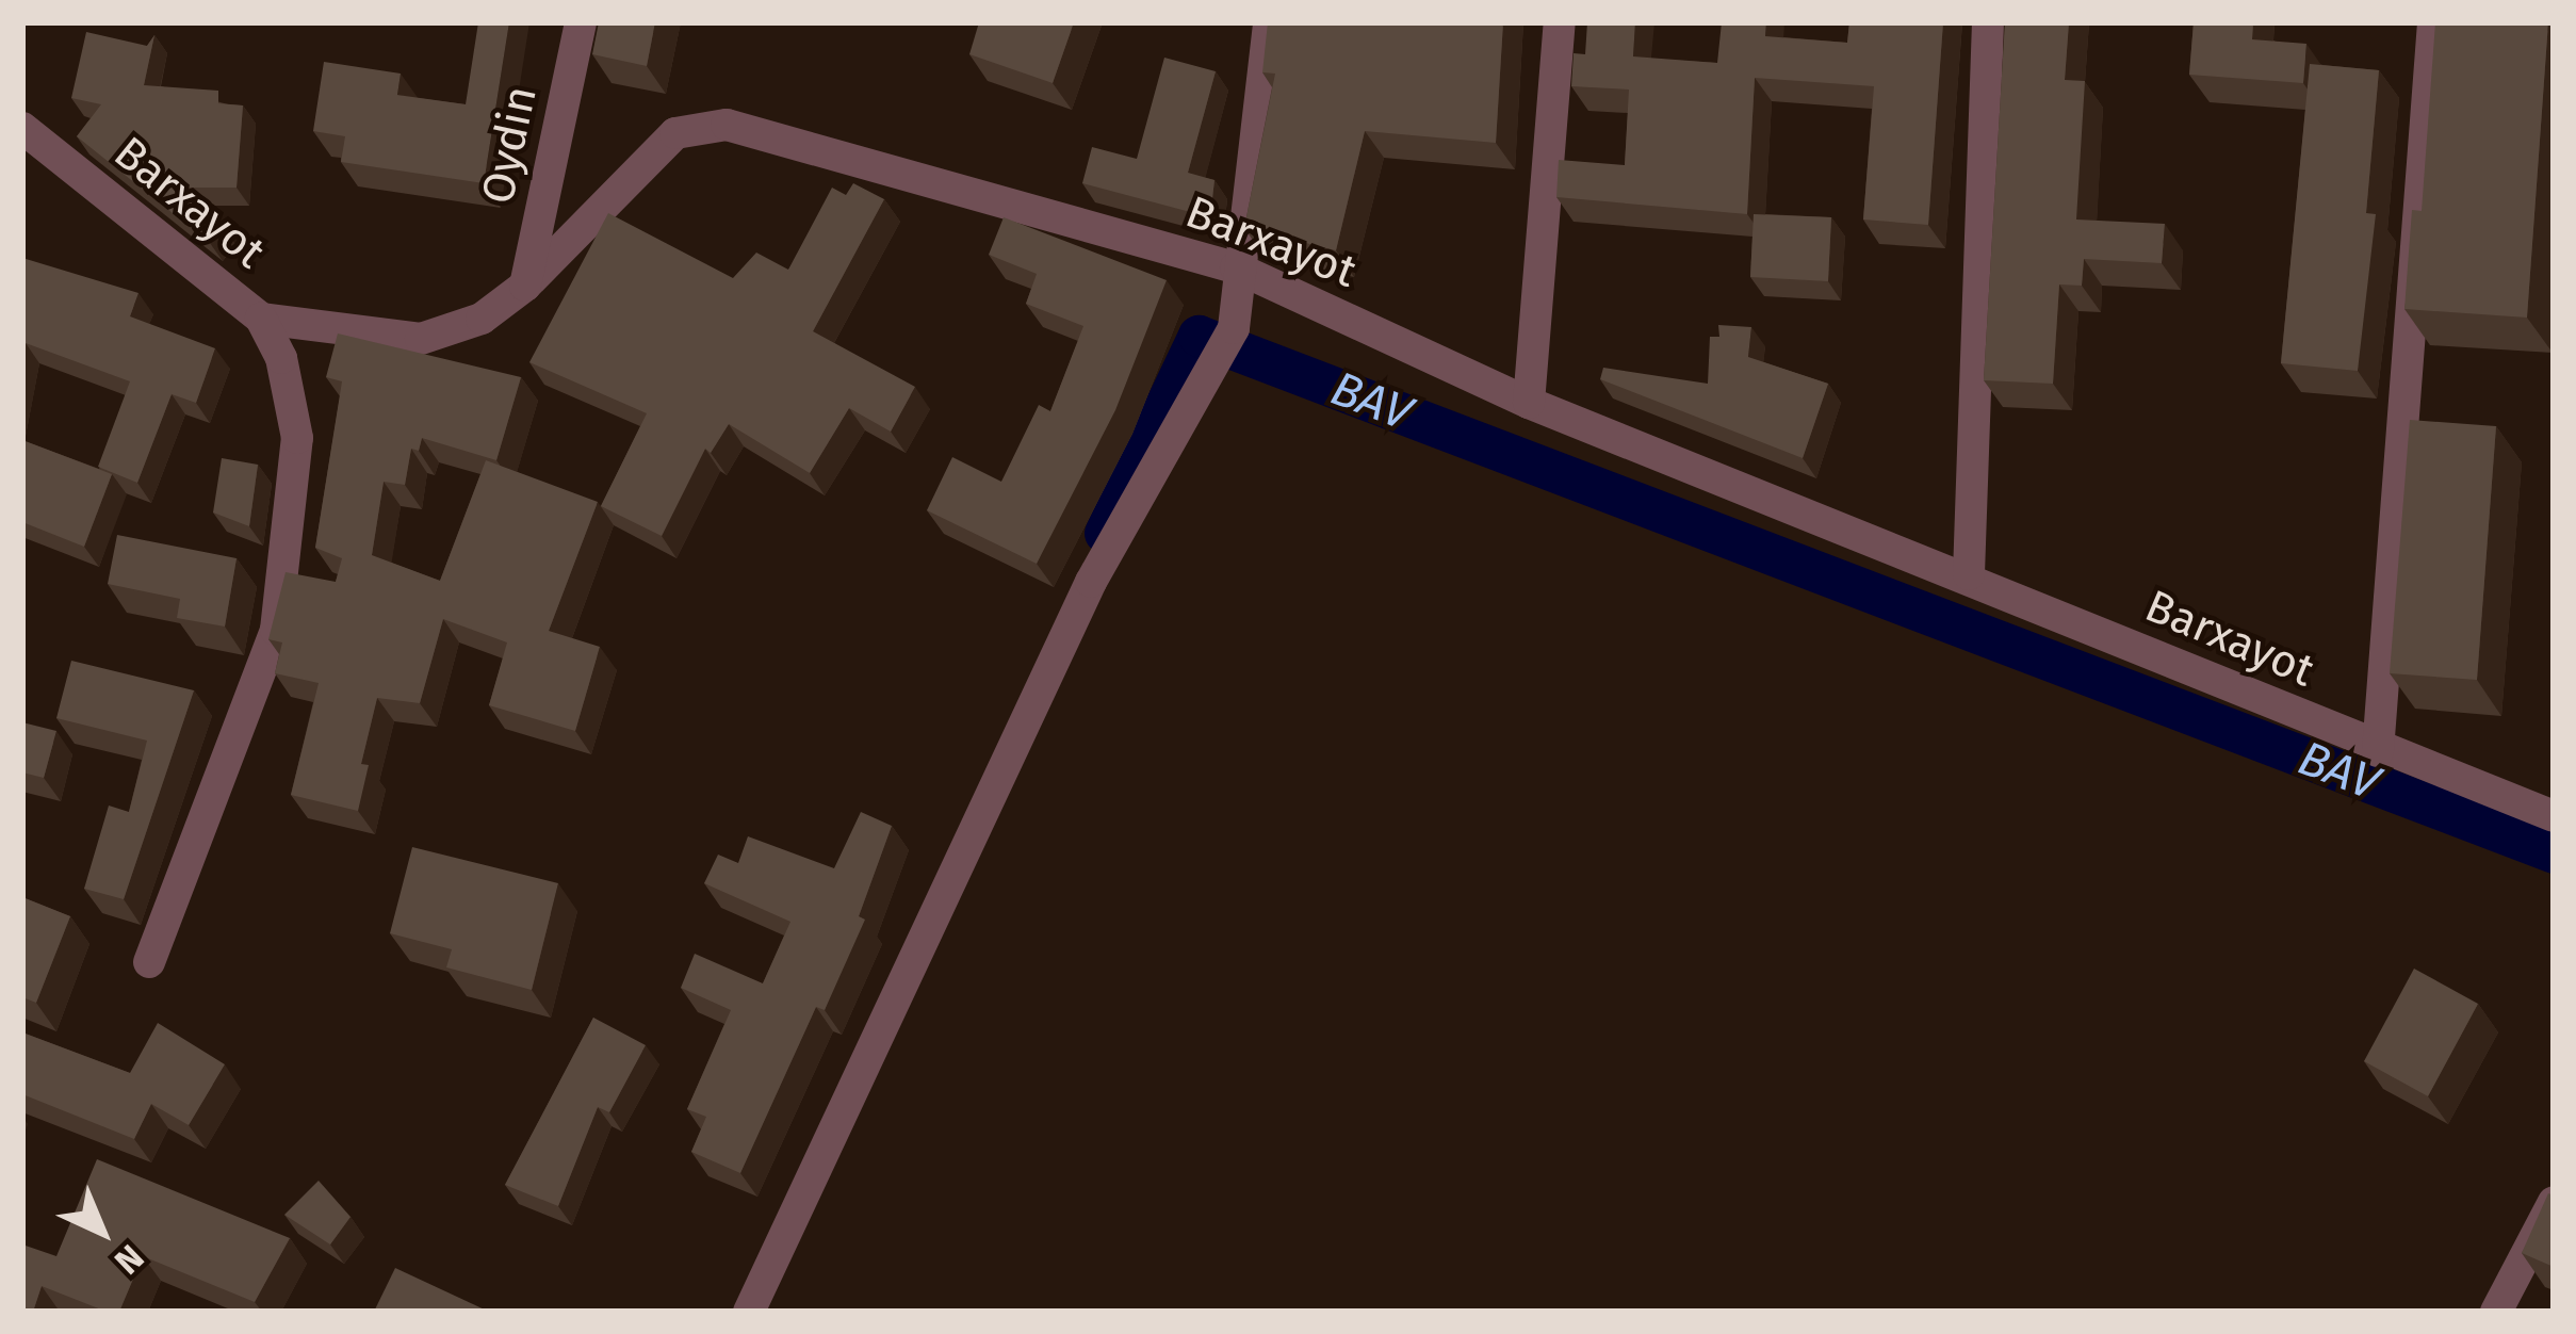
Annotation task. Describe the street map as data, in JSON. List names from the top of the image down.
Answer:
{
  "streets": {
    "street": ["Oydin", "Barxayot"]
  },
  "crossings": [
    ["Oydin", "Barxayot"]
  ],
  "water": ["BAV"],
  "north": "bottom right"
}
